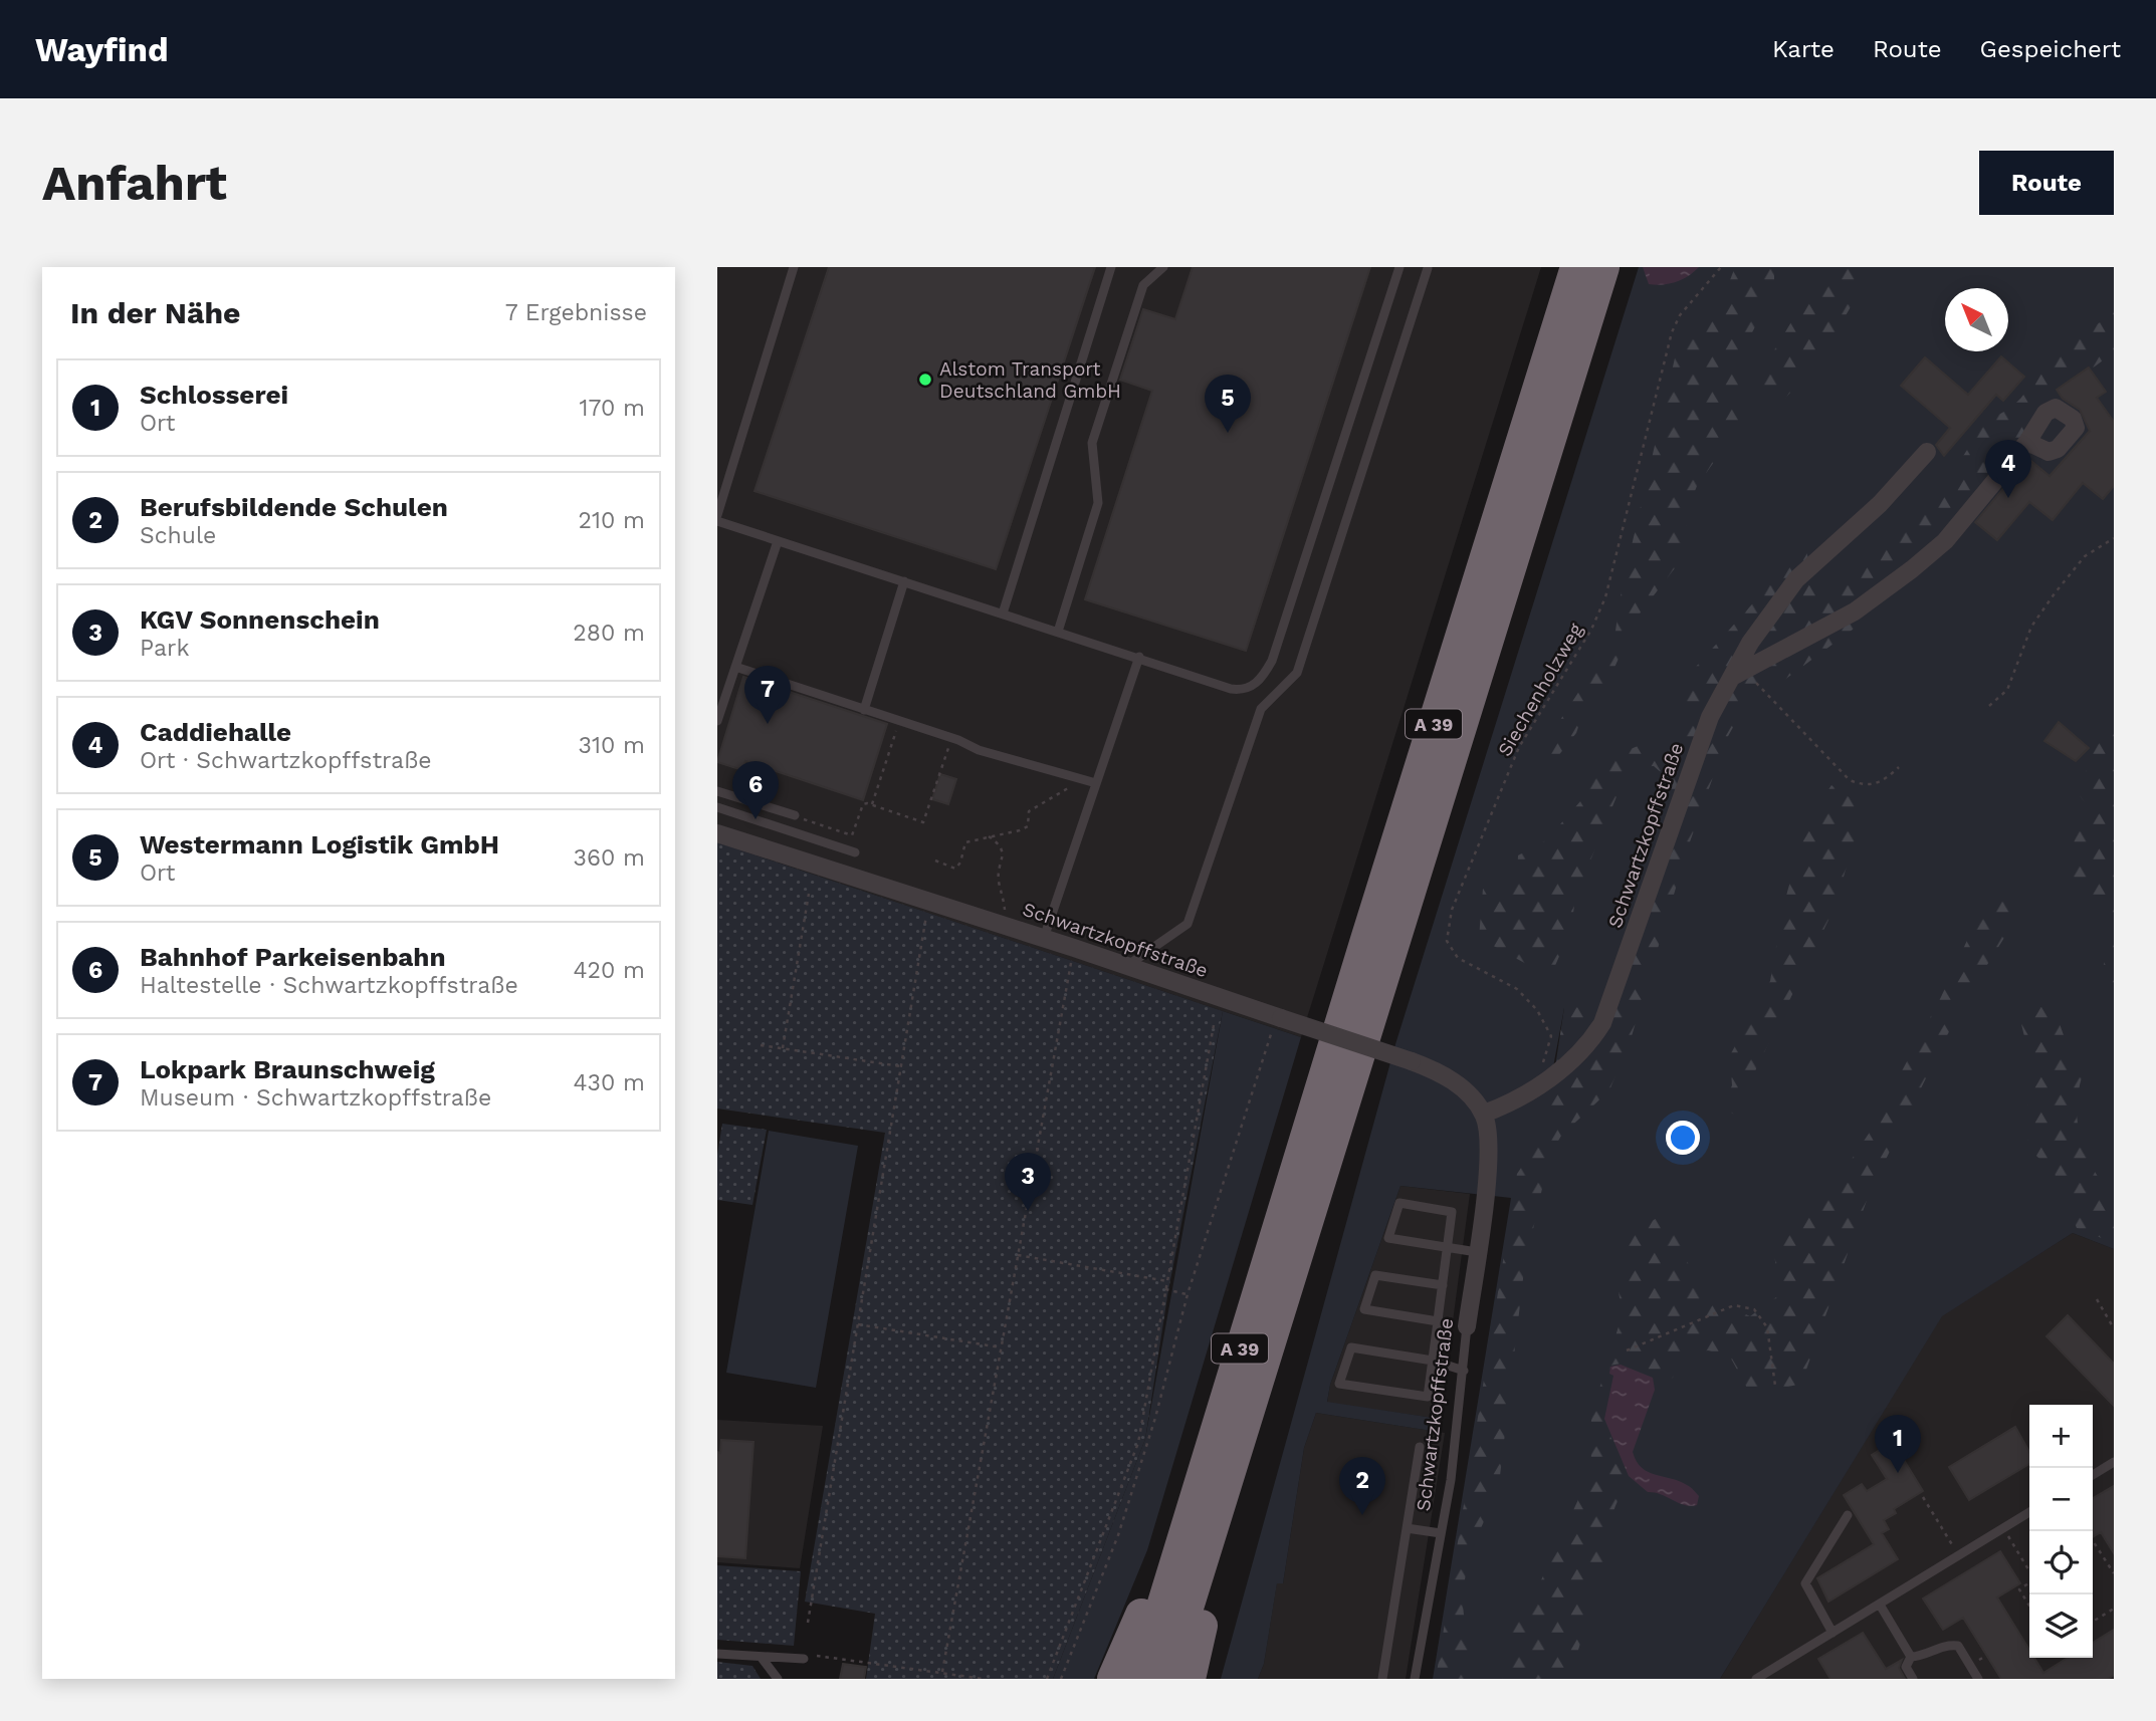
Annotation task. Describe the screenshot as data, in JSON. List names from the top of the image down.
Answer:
{
  "streets": {
    "highway": ["A 39"],
    "street": ["Schwartzkopffstraße"],
    "path": ["Siechenholzweg"]
  },
  "crossings": [
    ["Siechenholzweg", "Schwartzkopffstraße"]
  ],
  "places": ["Alstom Transport Deutschland GmbH"],
  "north": "top left",
  "page": {
    "header": "Wayfind",
    "nav": ["Karte", "Route", "Gespeichert"],
    "buttons": "Route",
    "title": "Anfahrt",
    "heading": ["In der Nähe", "7 Ergebnisse"],
    "list": [
      {
        "mark": "1",
        "name": "Schlosserei",
        "note": "Ort",
        "value": "170 m"
      },
      {
        "mark": "2",
        "name": "Berufsbildende Schulen",
        "note": "Schule",
        "value": "210 m"
      },
      {
        "mark": "3",
        "name": "KGV Sonnenschein",
        "note": "Park",
        "value": "280 m"
      },
      {
        "mark": "4",
        "name": "Caddiehalle",
        "note": "Ort · Schwartzkopffstraße",
        "value": "310 m"
      },
      {
        "mark": "5",
        "name": "Westermann Logistik GmbH",
        "note": "Ort",
        "value": "360 m"
      },
      {
        "mark": "6",
        "name": "Bahnhof Parkeisenbahn",
        "note": "Haltestelle · Schwartzkopffstraße",
        "value": "420 m"
      },
      {
        "mark": "7",
        "name": "Lokpark Braunschweig",
        "note": "Museum · Schwartzkopffstraße",
        "value": "430 m"
      }
    ],
    "pins": [
      "5",
      "4",
      "7",
      "6",
      "3",
      "1",
      "2"
    ],
    "map_buttons": ["+", "−"]
  }
}
